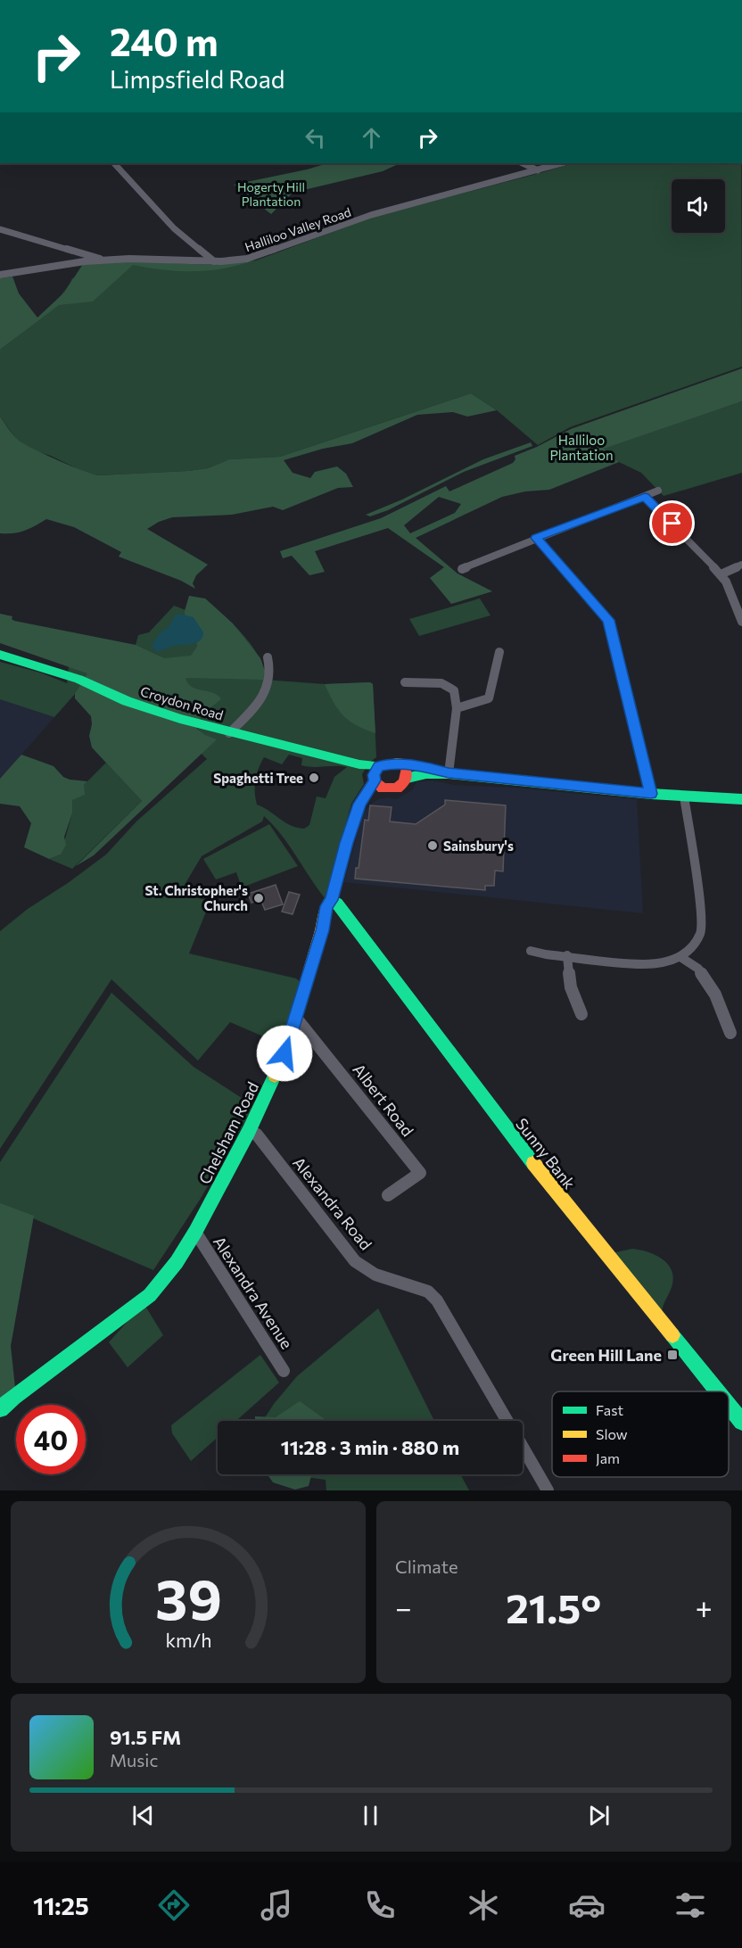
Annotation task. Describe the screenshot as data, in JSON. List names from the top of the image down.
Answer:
{
  "streets": {
    "street": [
      "Halliloo Valley Road",
      "Croydon Road",
      "Albert Road",
      "Chelsham Road",
      "Sunny Bank",
      "Alexandra Road",
      "Alexandra Avenue"
    ]
  },
  "crossings": [
    ["Croydon Road", "Chelsham Road"],
    ["Albert Road", "Chelsham Road"],
    ["Chelsham Road", "Sunny Bank"],
    ["Chelsham Road", "Alexandra Road"],
    ["Chelsham Road", "Alexandra Avenue"]
  ],
  "parks": ["Hogerty Hill Plantation", "Halliloo Plantation"],
  "places": {
    "other": ["Spaghetti Tree", "Sainsbury's", "St. Christopher's Church"],
    "transit": ["Green Hill Lane"]
  },
  "legend": ["Fast", "Slow", "Jam"],
  "page": {
    "turn": ["240 m", "Limpsfield Road"],
    "limit": "40",
    "trip": "11:28 · 3 min · 880 m",
    "tile": "Climate",
    "heat": ["−", "21.5°", "+"],
    "song": ["91.5 FM", "Music"],
    "tabs": "11:25",
    "gauge": ["39", "km/h"]
  }
}
